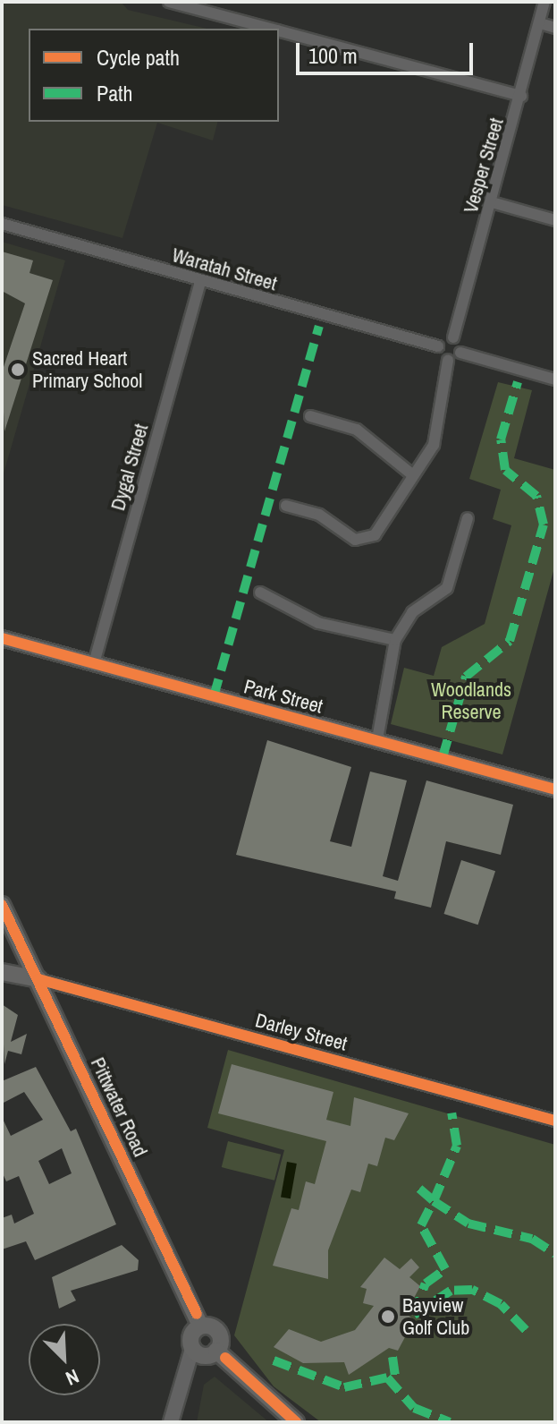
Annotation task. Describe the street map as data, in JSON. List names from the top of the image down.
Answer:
{
  "streets": {
    "main road": ["Darley Street", "Pittwater Road"],
    "street": [
      "Vesper Street",
      "Waratah Street",
      "Dygal Street",
      "Park Street"
    ]
  },
  "crossings": [
    ["Waratah Street", "Dygal Street"],
    ["Dygal Street", "Park Street"],
    ["Darley Street", "Pittwater Road"]
  ],
  "parks": ["Woodlands Reserve"],
  "places": ["Sacred Heart Primary School", "Bayview Golf Club"],
  "legend": ["Cycle path", "Path"],
  "scale_bar": "100 m",
  "north": "bottom right"
}
